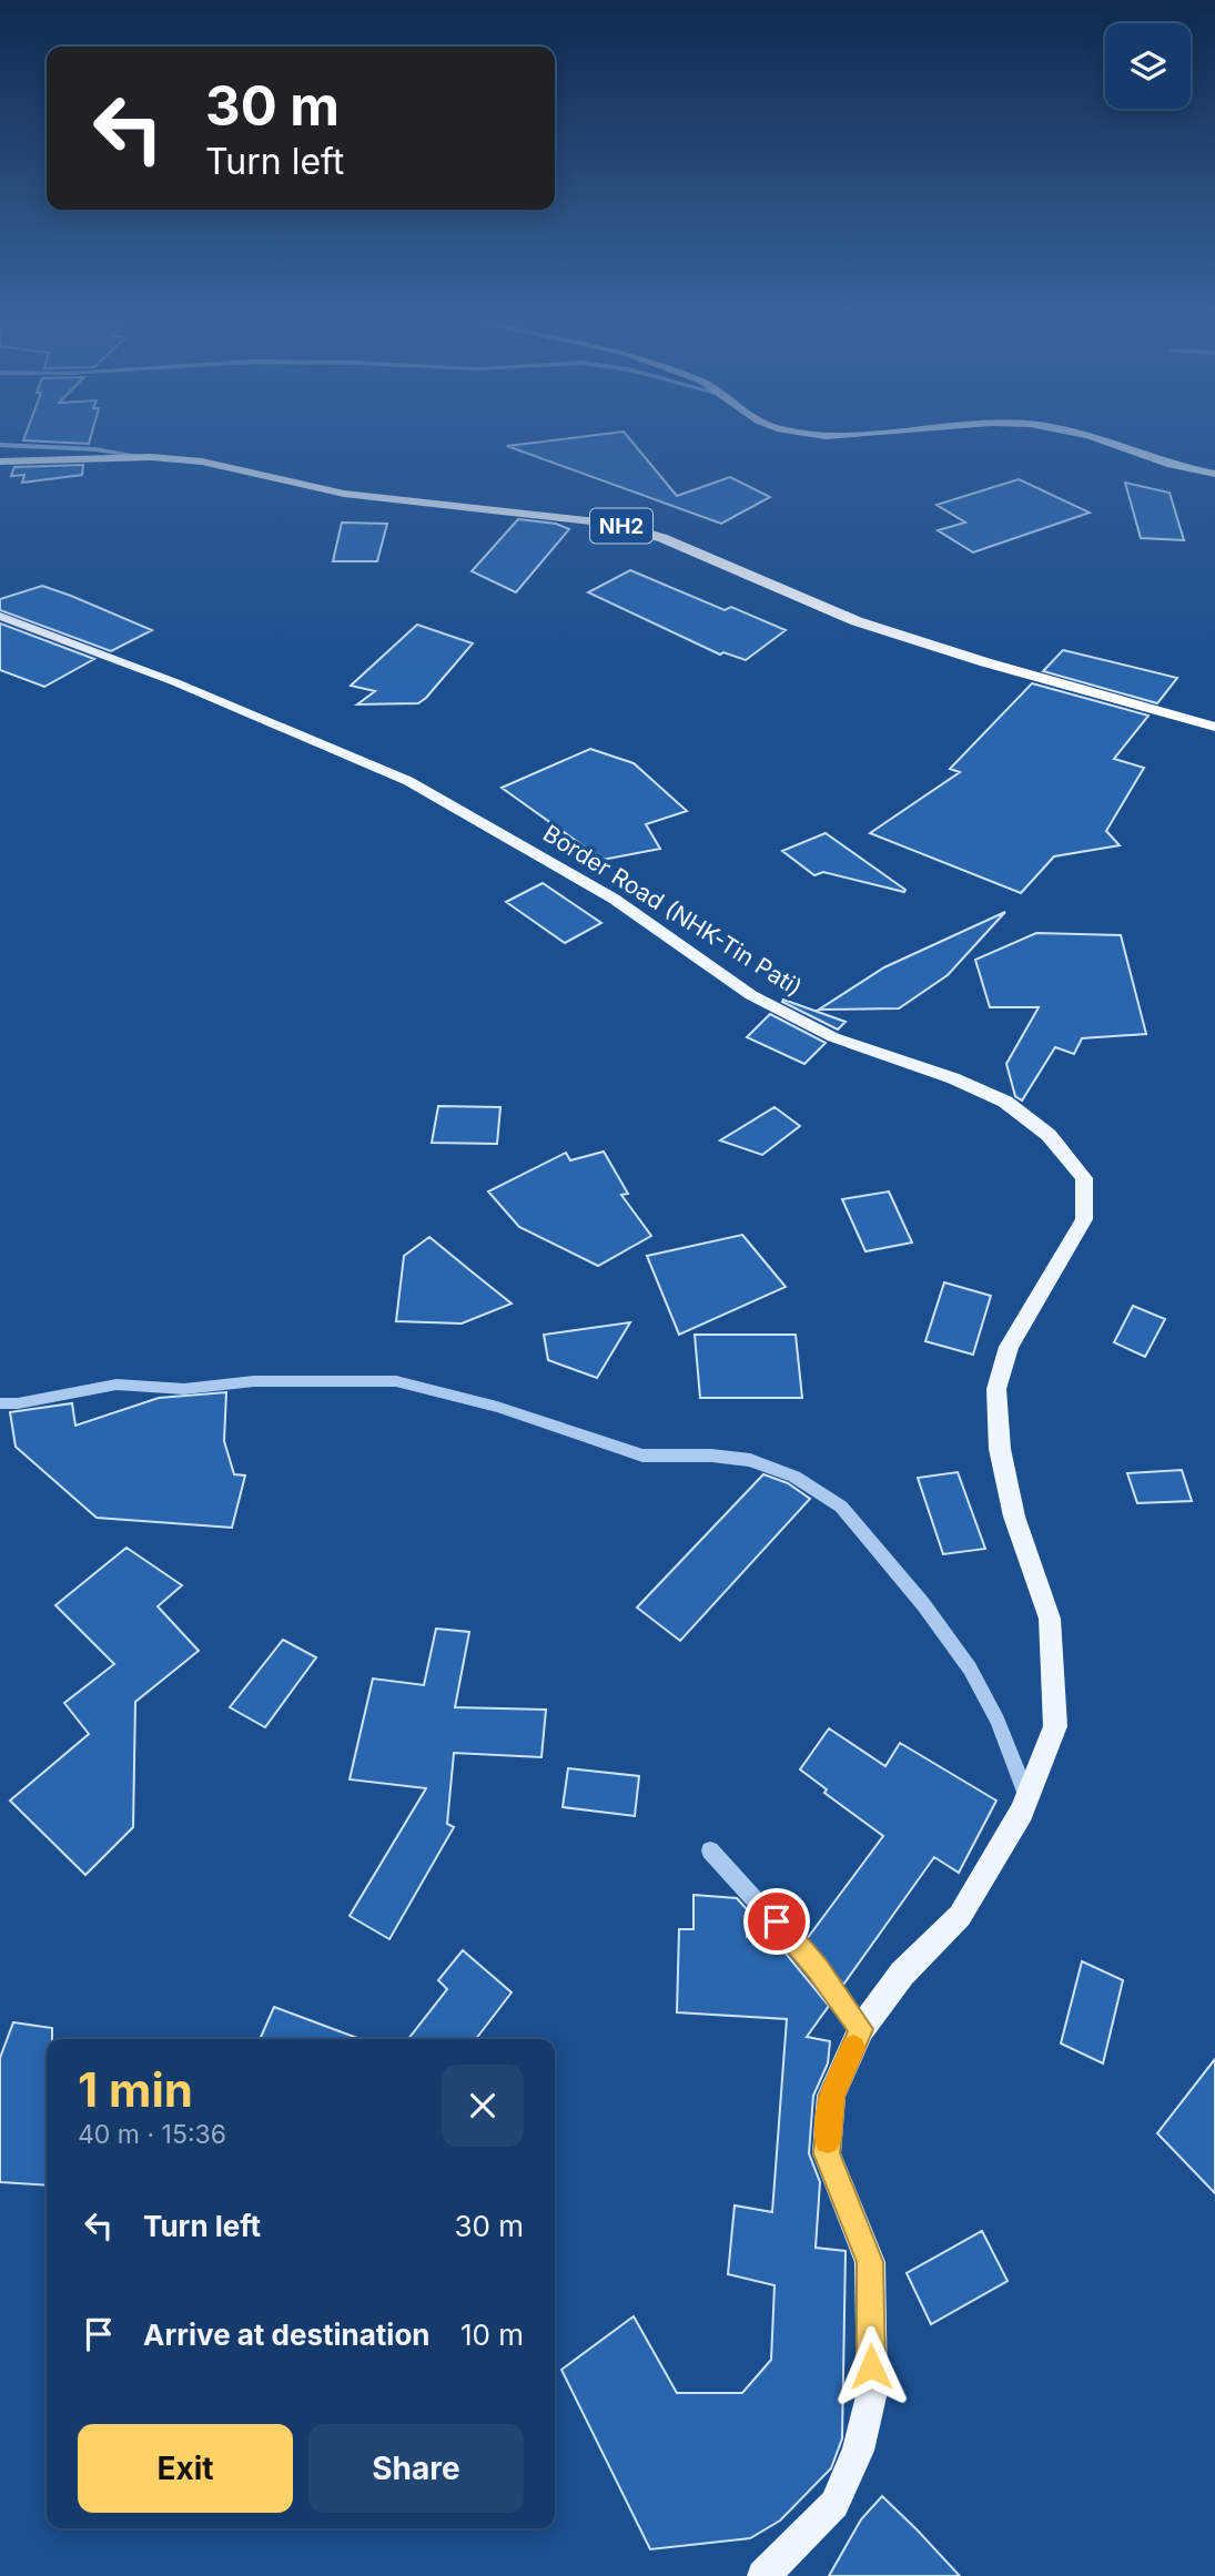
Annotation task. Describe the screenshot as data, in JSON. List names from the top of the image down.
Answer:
{
  "streets": {
    "highway": ["NH2"],
    "main road": ["Border Road (NHK-Tin Pati)"]
  },
  "page": {
    "turn": ["30 m", "Turn left"],
    "heading": ["1 min", "40 m · 15:36"],
    "list": [
      {
        "name": "Turn left",
        "value": "30 m"
      },
      {
        "name": "Arrive at destination",
        "value": "10 m"
      }
    ],
    "buttons": ["Exit", "Share"]
  }
}
